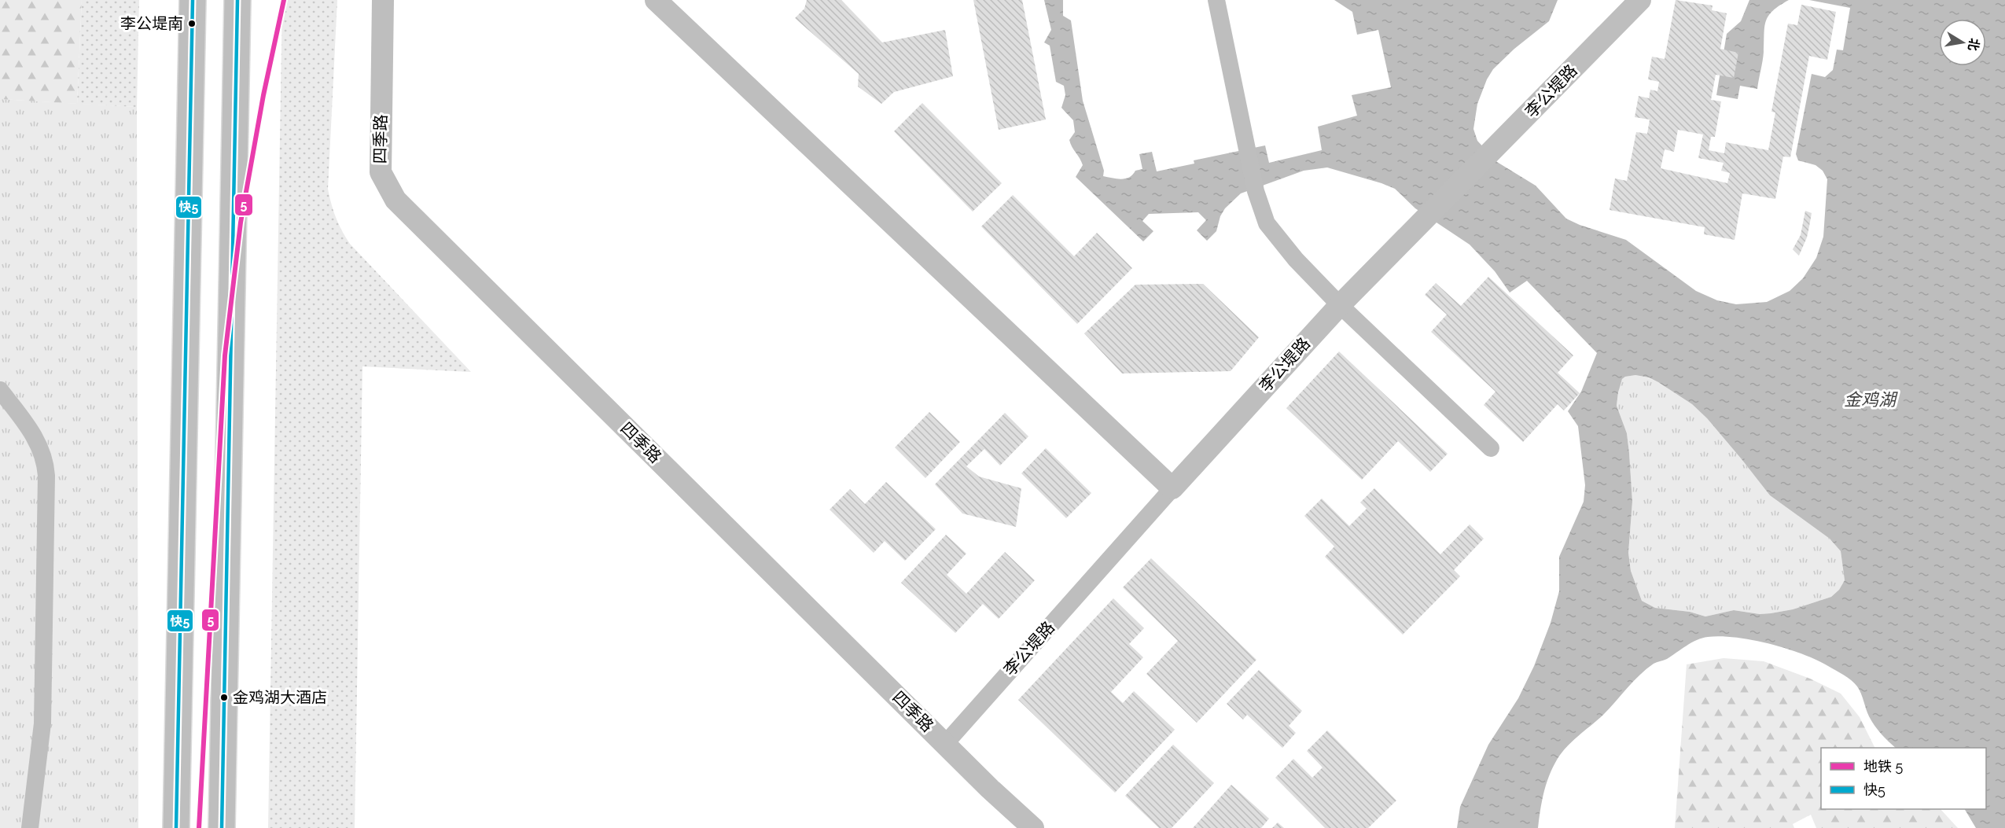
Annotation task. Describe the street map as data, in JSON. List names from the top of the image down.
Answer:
{
  "streets": {
    "street": ["李公堤路", "四季路"]
  },
  "crossings": [
    ["李公堤路", "四季路"]
  ],
  "water": ["金鸡湖"],
  "places": ["李公堤南", "金鸡湖大酒店"],
  "lines": ["metro line 5", "transit line 快5"],
  "legend": ["地铁 5", "快5"],
  "north": "right"
}
